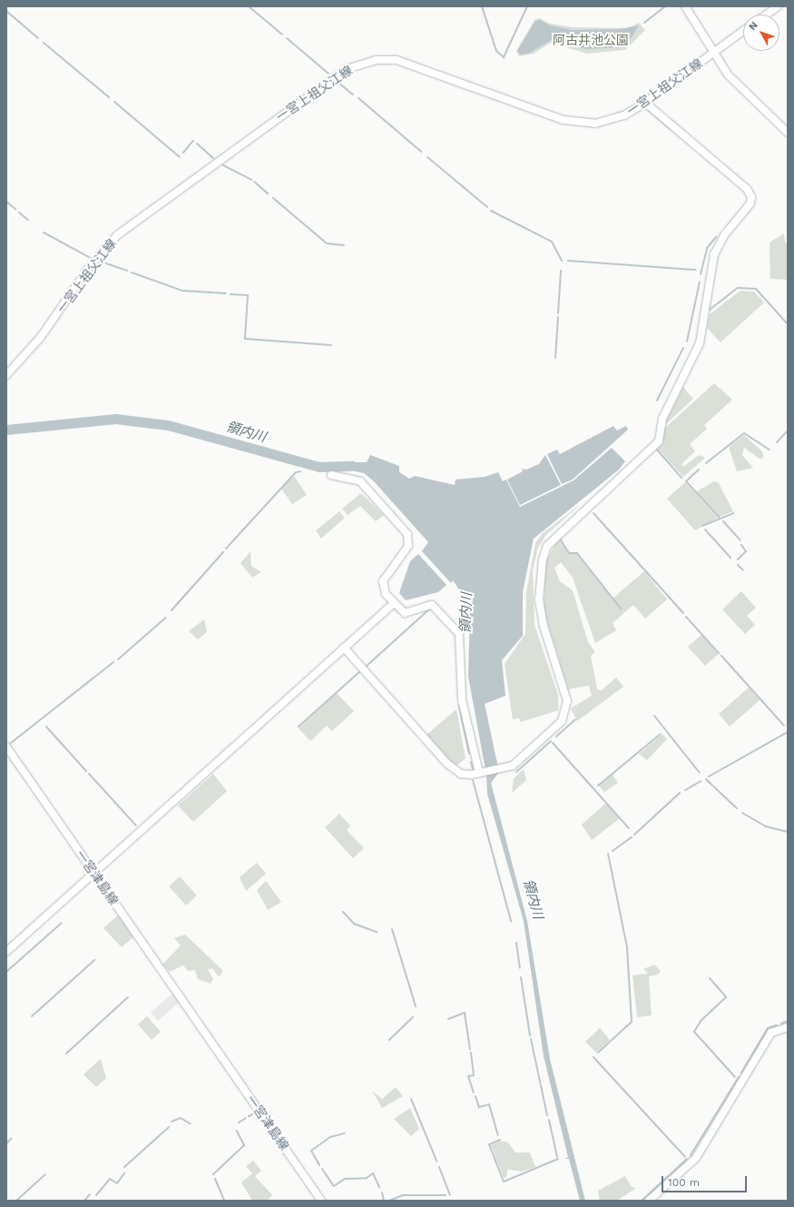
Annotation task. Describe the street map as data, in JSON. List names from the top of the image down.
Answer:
{
  "streets": {
    "street": ["一宮上祖父江線", "一宮津島線"]
  },
  "water": ["領内川"],
  "parks": ["阿古井池公園"],
  "scale_bar": "100 m",
  "north": "top left"
}
